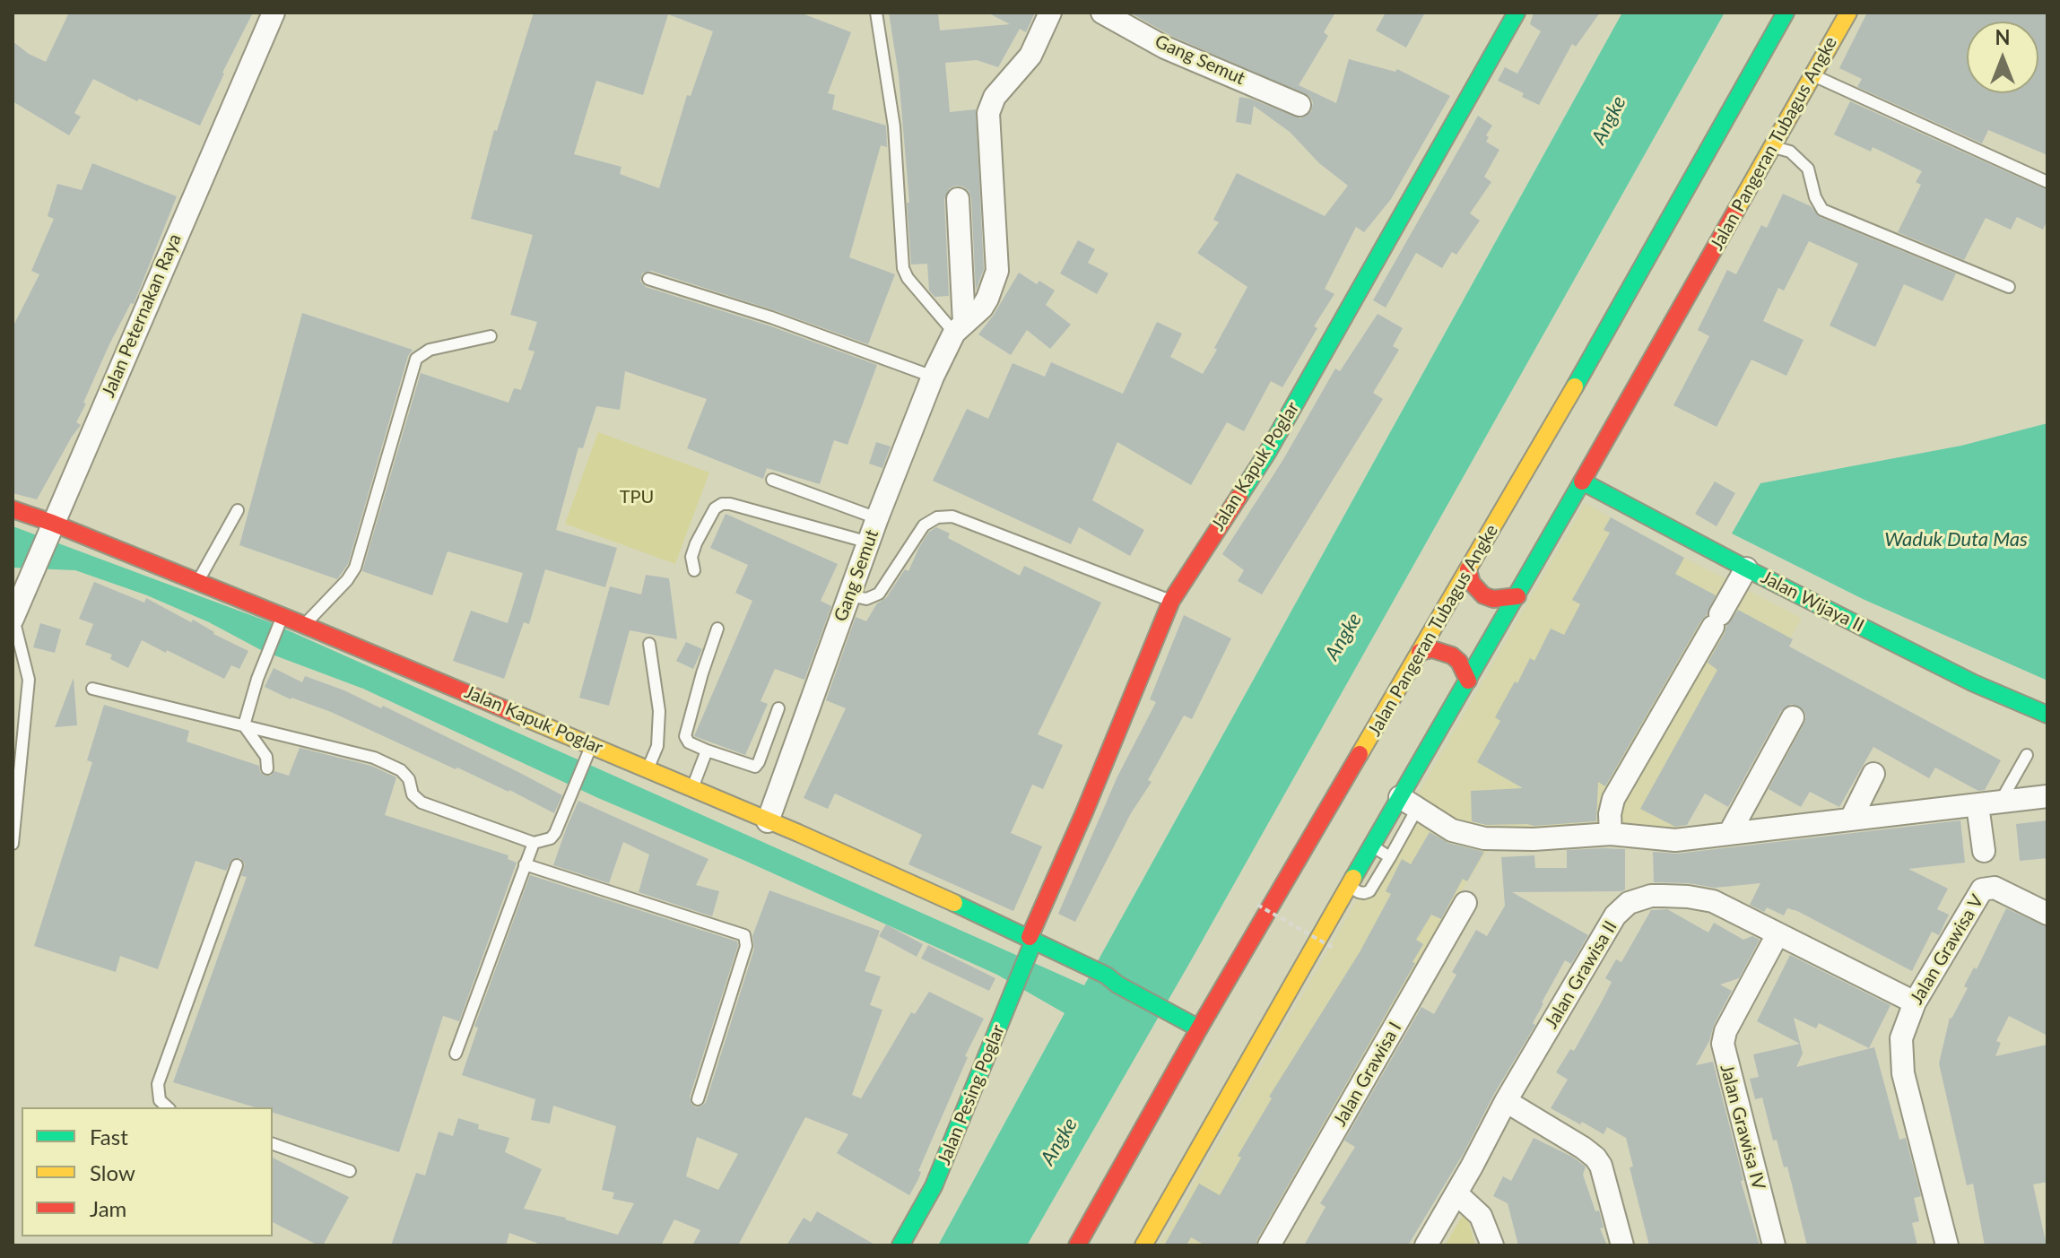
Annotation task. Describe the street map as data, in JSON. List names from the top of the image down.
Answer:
{
  "streets": {
    "street": [
      "Gang Semut",
      "Jalan Pangeran Tubagus Angke",
      "Jalan Peternakan Raya",
      "Jalan Kapuk Poglar",
      "Jalan Wijaya II",
      "Jalan Grawisa V",
      "Jalan Grawisa II",
      "Jalan Grawisa I",
      "Jalan Pesing Poglar",
      "Jalan Grawisa IV"
    ]
  },
  "crossings": [
    ["Gang Semut", "Jalan Kapuk Poglar"],
    ["Jalan Pangeran Tubagus Angke", "Jalan Wijaya II"],
    ["Jalan Peternakan Raya", "Jalan Kapuk Poglar"],
    ["Jalan Kapuk Poglar", "Jalan Pesing Poglar"],
    ["Jalan Grawisa V", "Jalan Grawisa II"],
    ["Jalan Grawisa II", "Jalan Grawisa IV"]
  ],
  "water": ["Angke", "Waduk Duta Mas"],
  "parks": ["TPU"],
  "legend": ["Fast", "Slow", "Jam"],
  "north": "top"
}
